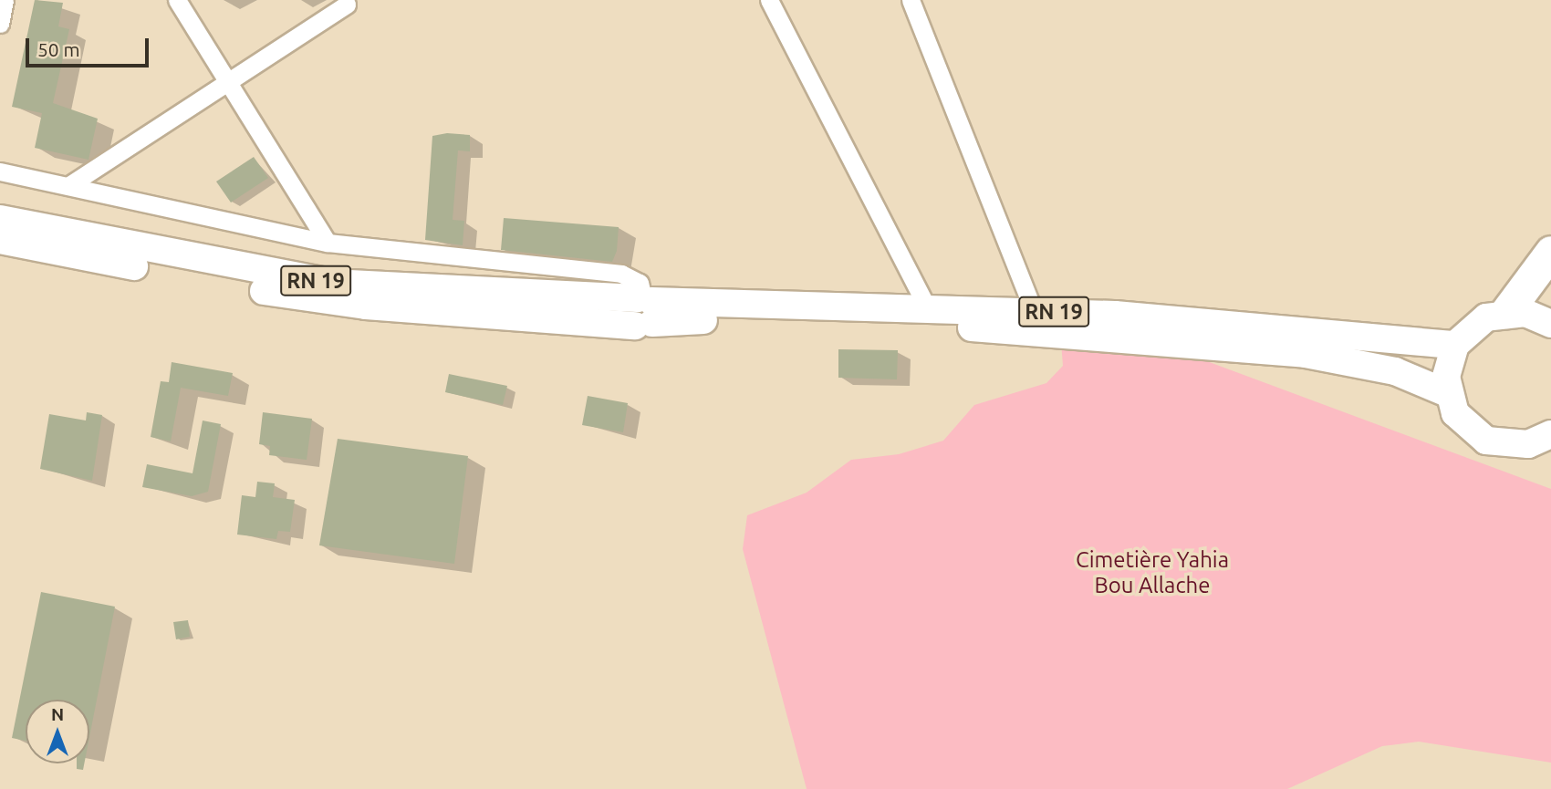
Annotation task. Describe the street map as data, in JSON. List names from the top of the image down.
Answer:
{
  "streets": {
    "main road": ["RN 19"]
  },
  "parks": ["Cimetière Yahia Bou Allache"],
  "scale_bar": "50 m",
  "north": "top"
}
